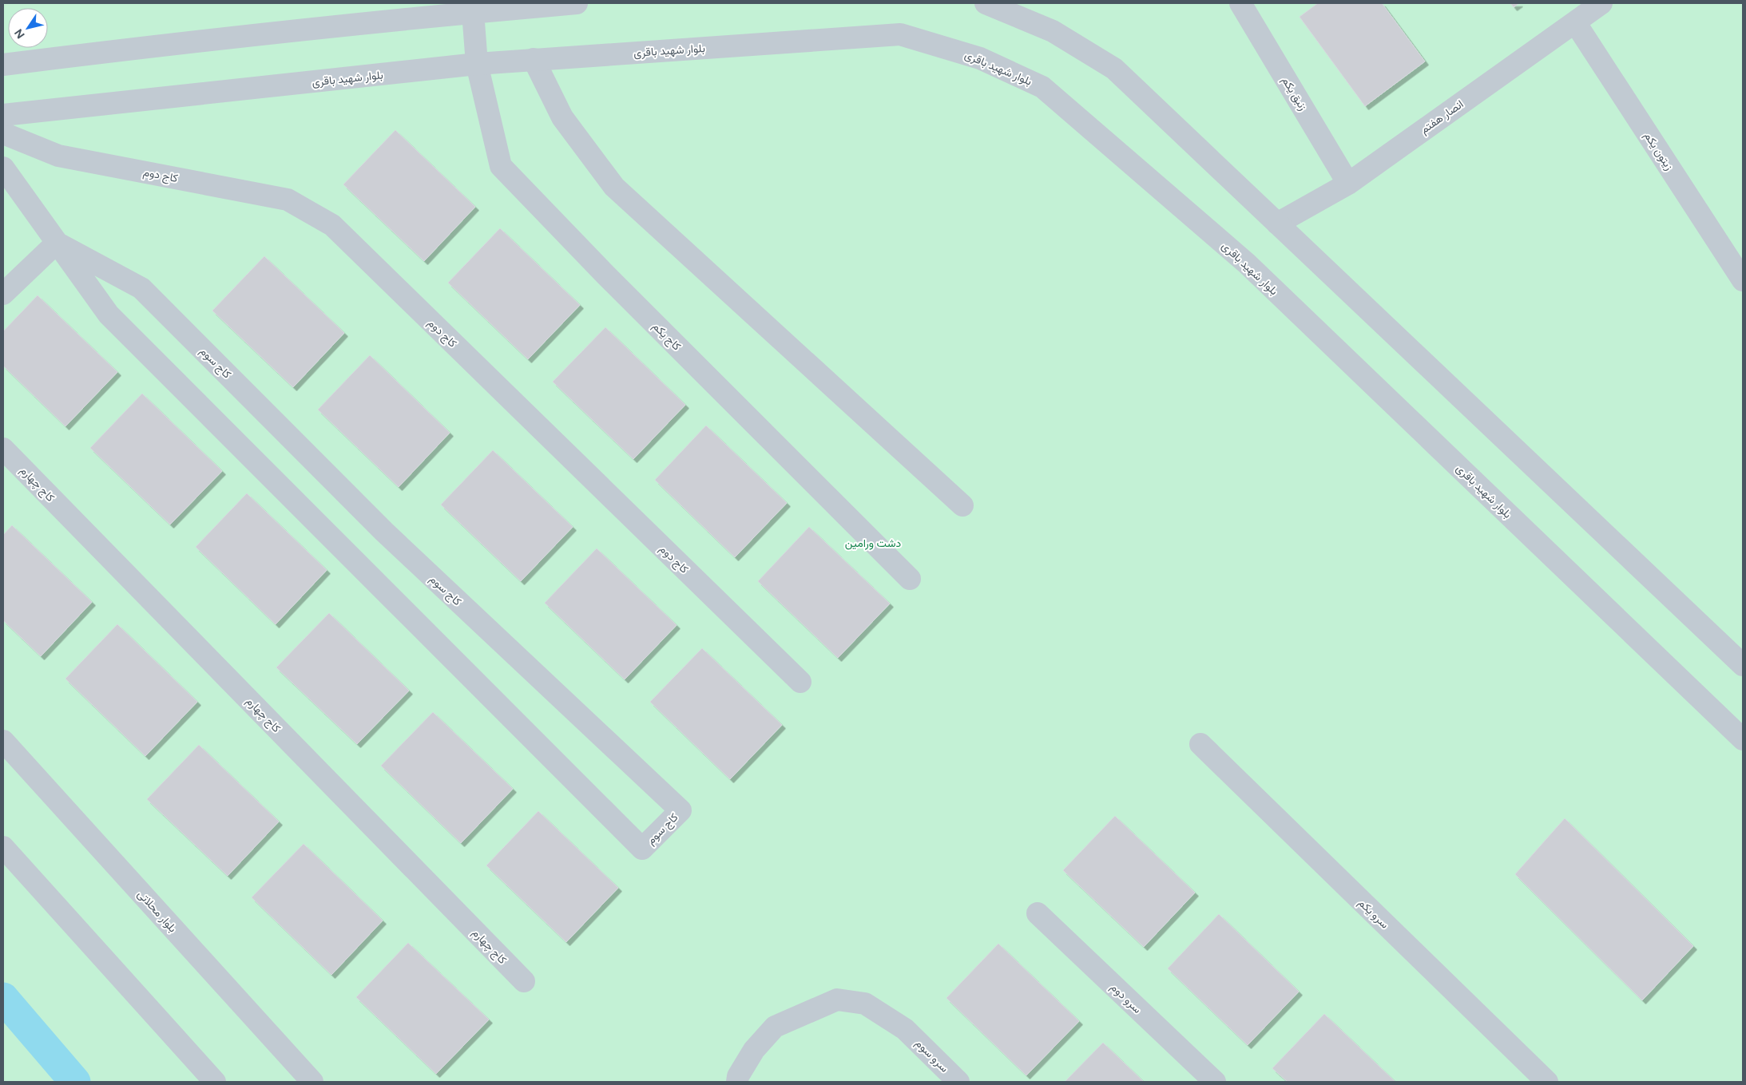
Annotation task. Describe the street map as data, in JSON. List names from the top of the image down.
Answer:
{
  "streets": {
    "street": [
      "بلوار شهید باقری",
      "زنبق یکم",
      "انصار هفتم",
      "زیتون یکم",
      "کاج دوم",
      "کاج یکم",
      "کاج سوم",
      "کاج چهارم",
      "بلوار محلاتی",
      "سرو یکم",
      "سرو دوم",
      "سرو سوم"
    ]
  },
  "crossings": [
    ["بلوار شهید باقری", "کاج یکم"],
    ["زنبق یکم", "انصار هفتم"],
    ["انصار هفتم", "زیتون یکم"]
  ],
  "parks": ["دشت ورامین"],
  "north": "bottom left"
}
